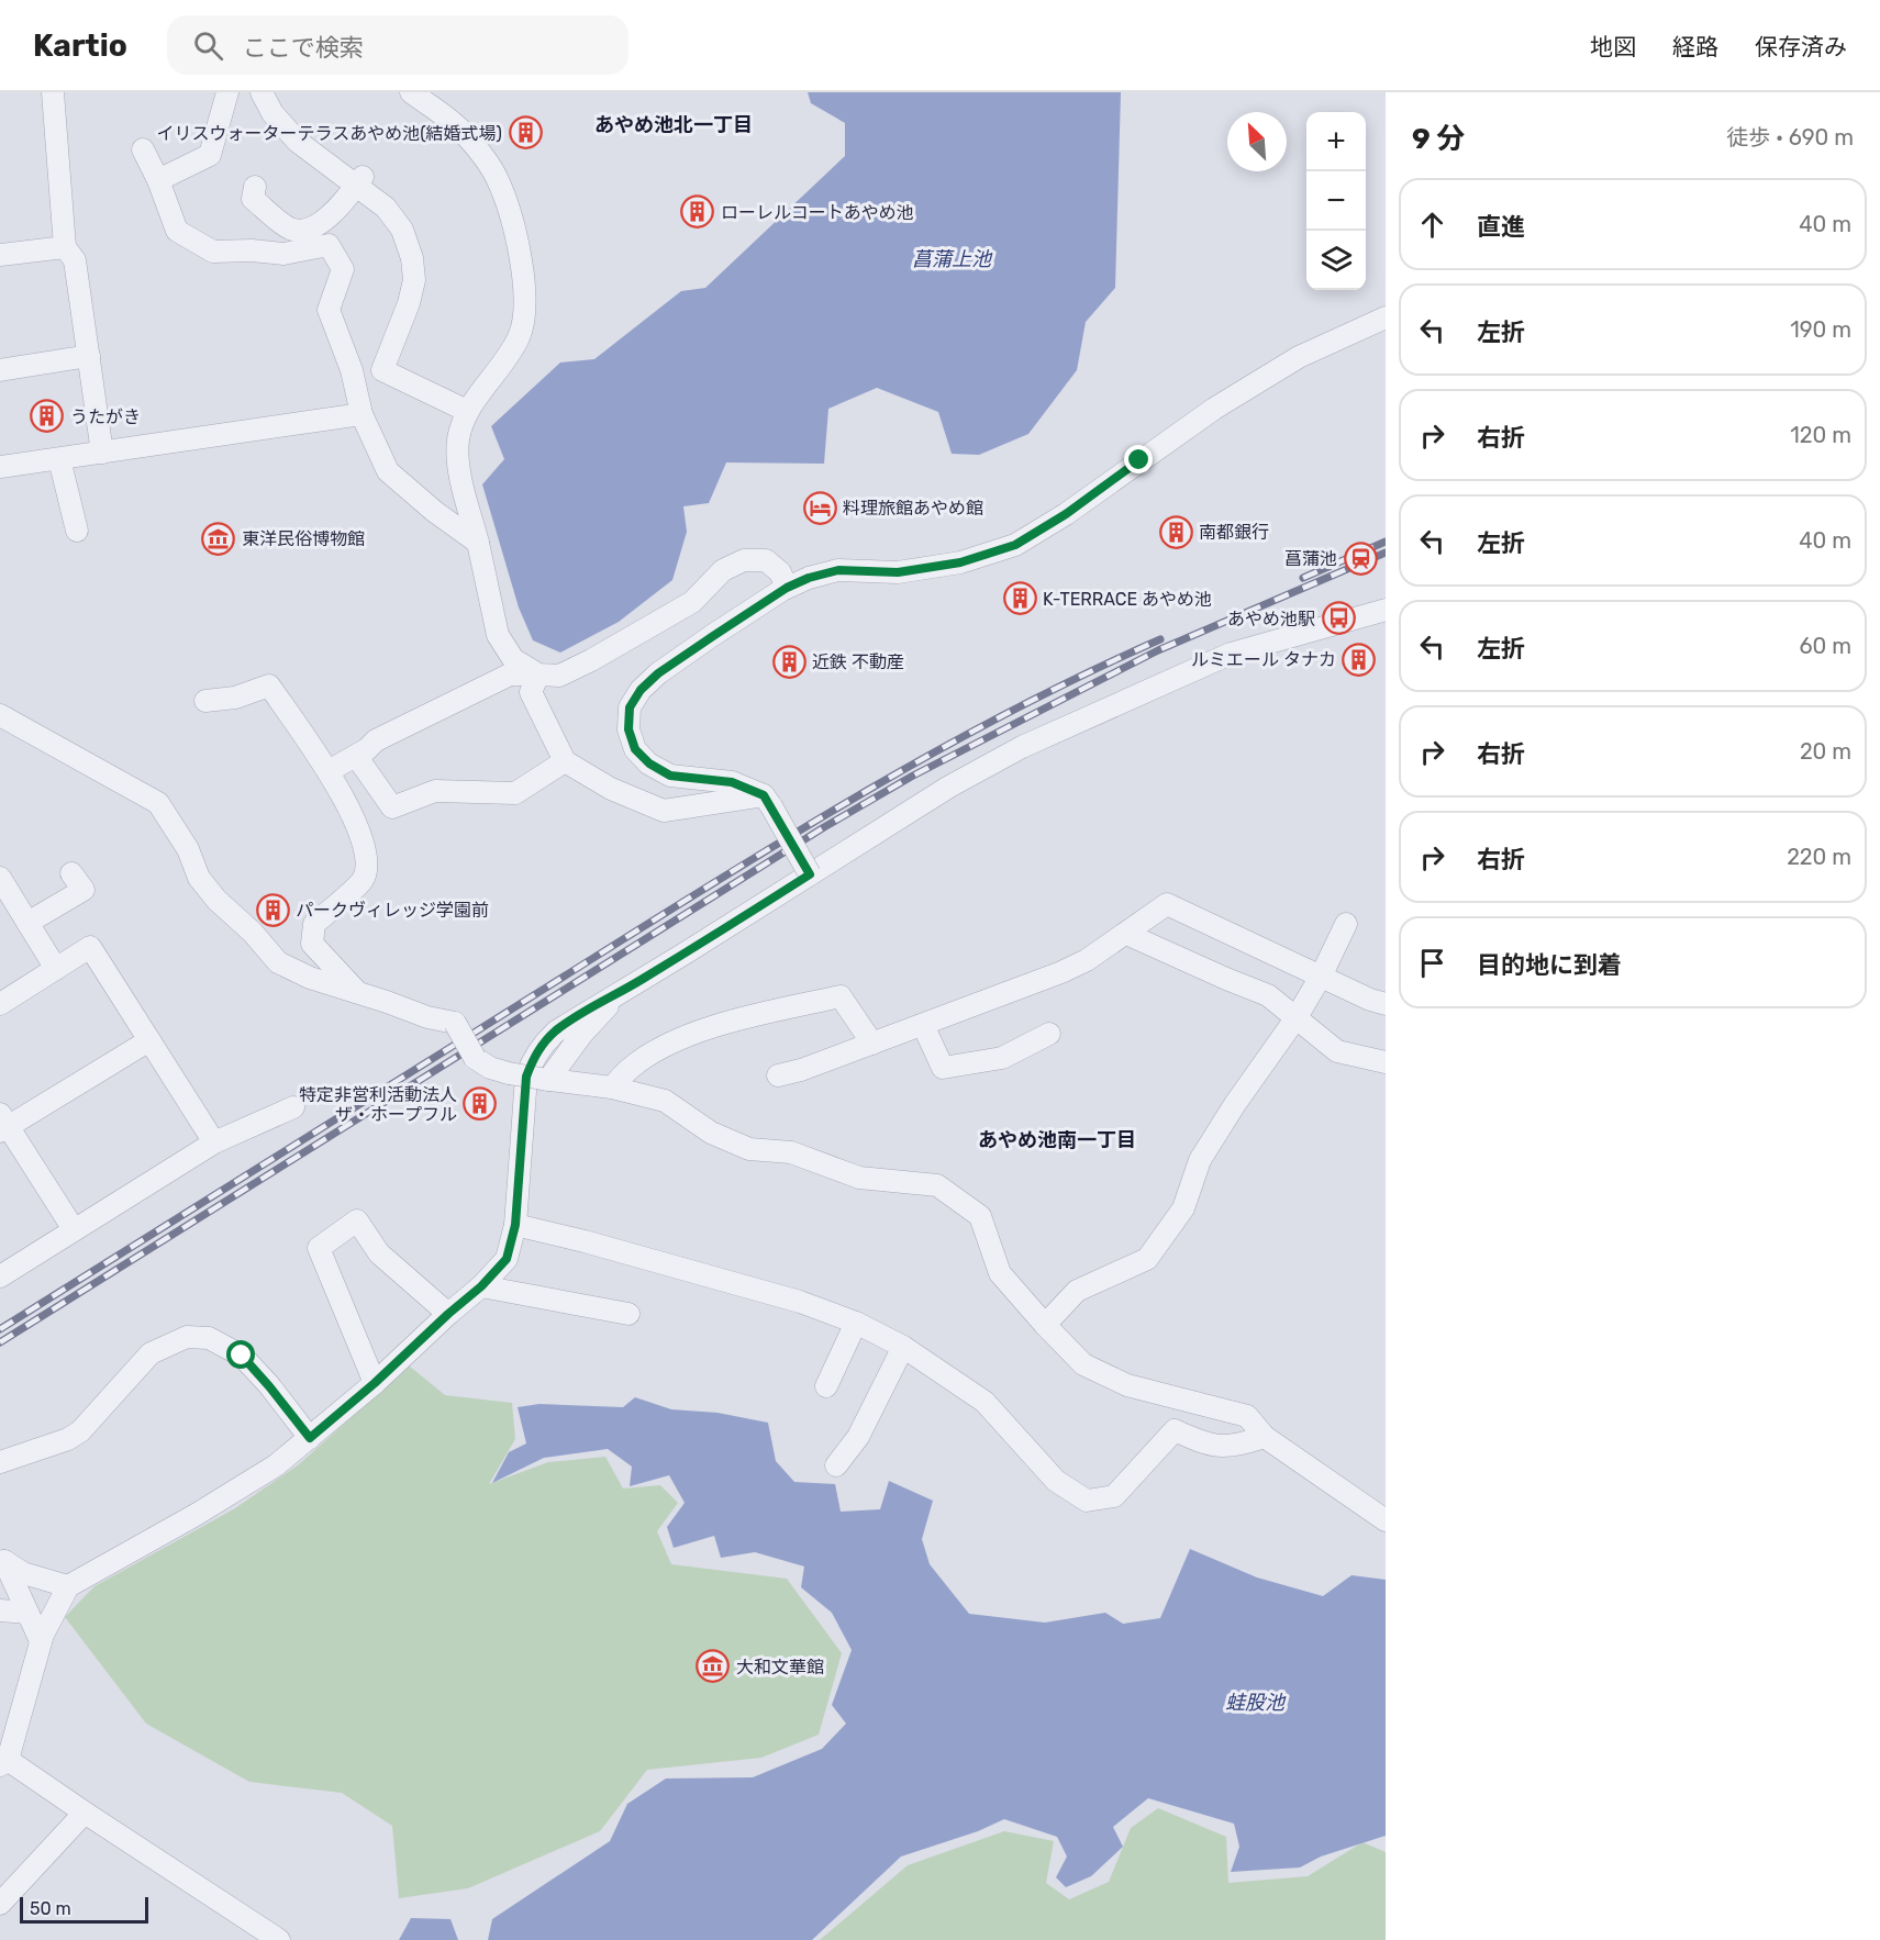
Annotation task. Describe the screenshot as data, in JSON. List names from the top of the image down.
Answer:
{
  "districts": ["あやめ池北一丁目", "あやめ池南一丁目"],
  "water": ["菖蒲上池", "蛙股池"],
  "places": {
    "building": [
      "イリスウォーターテラスあやめ池(結婚式場)",
      "ローレルコートあやめ池",
      "うたがき",
      "南都銀行",
      "K-TERRACE あやめ池",
      "ルミエール タナカ",
      "近鉄 不動産",
      "パークヴィレッジ学園前",
      "特定非営利活動法人 ザ・ホープフル"
    ],
    "hotel": ["料理旅館あやめ館"],
    "museum": ["東洋民俗博物館", "大和文華館"],
    "station": ["菖蒲池"],
    "bus stop": ["あやめ池駅"]
  },
  "scale_bar": "50 m",
  "north": "top left",
  "page": {
    "header": "Kartio",
    "search": "ここで検索",
    "nav": ["地図", "経路", "保存済み"],
    "heading": ["9 分", "徒歩 · 690 m"],
    "map_buttons": ["+", "−"],
    "list": [
      ["直進", "40 m"],
      ["左折", "190 m"],
      ["右折", "120 m"],
      ["左折", "40 m"],
      ["左折", "60 m"],
      ["右折", "20 m"],
      ["右折", "220 m"],
      "目的地に到着"
    ],
    "scale": "50 m"
  }
}
